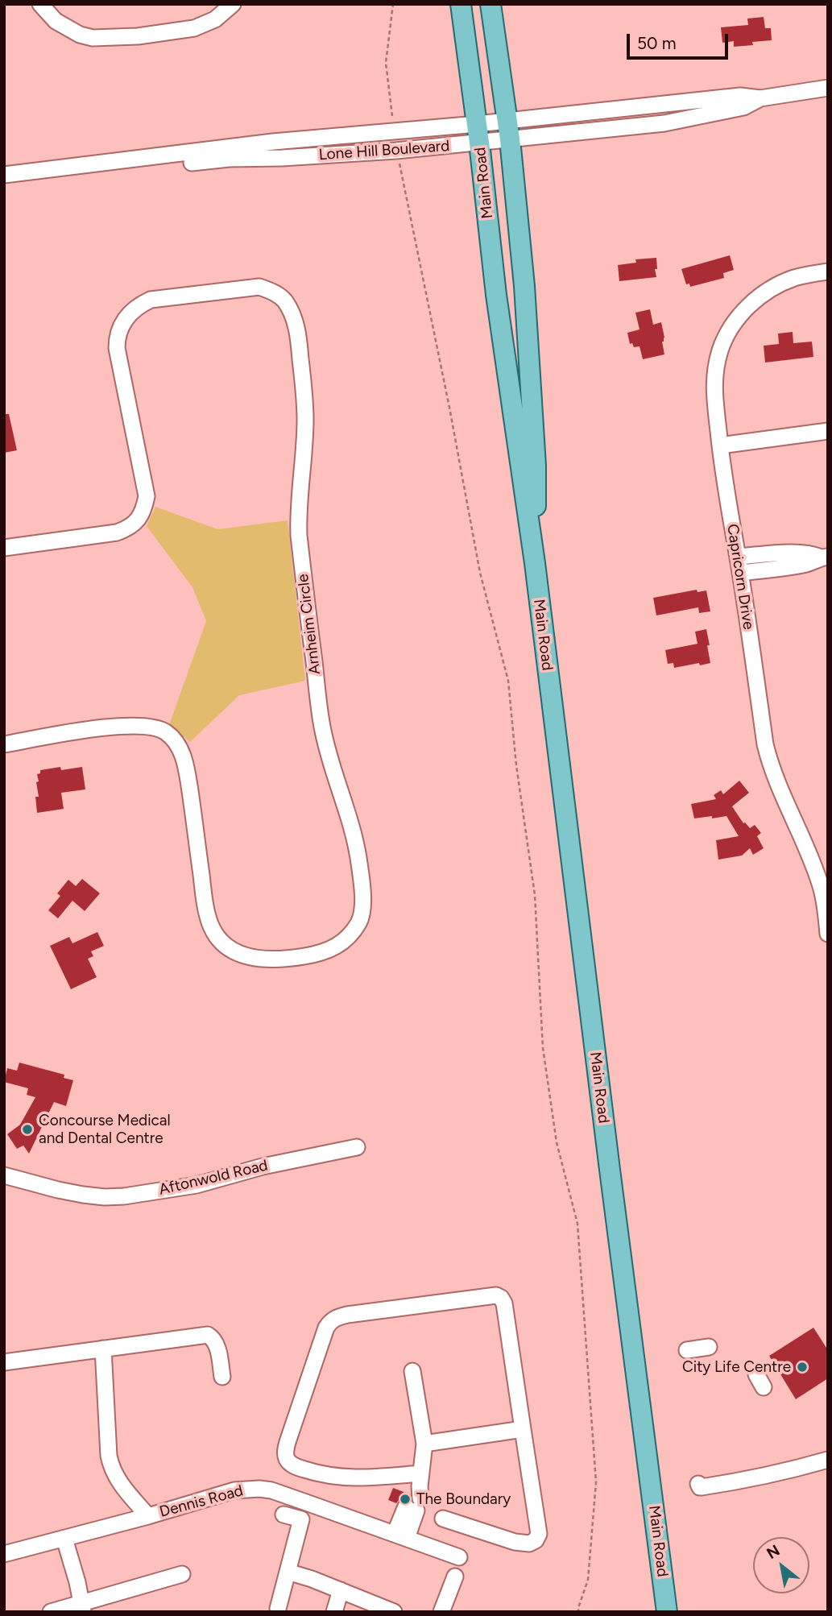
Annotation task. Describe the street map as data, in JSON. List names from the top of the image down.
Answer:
{
  "streets": {
    "main road": ["Main Road"],
    "street": [
      "Lone Hill Boulevard",
      "Capricorn Drive",
      "Arnheim Circle",
      "Aftonwold Road",
      "Dennis Road"
    ]
  },
  "crossings": [
    ["Lone Hill Boulevard", "Main Road"]
  ],
  "places": ["Concourse Medical and Dental Centre", "City Life Centre", "The Boundary"],
  "scale_bar": "50 m",
  "north": "top left"
}
